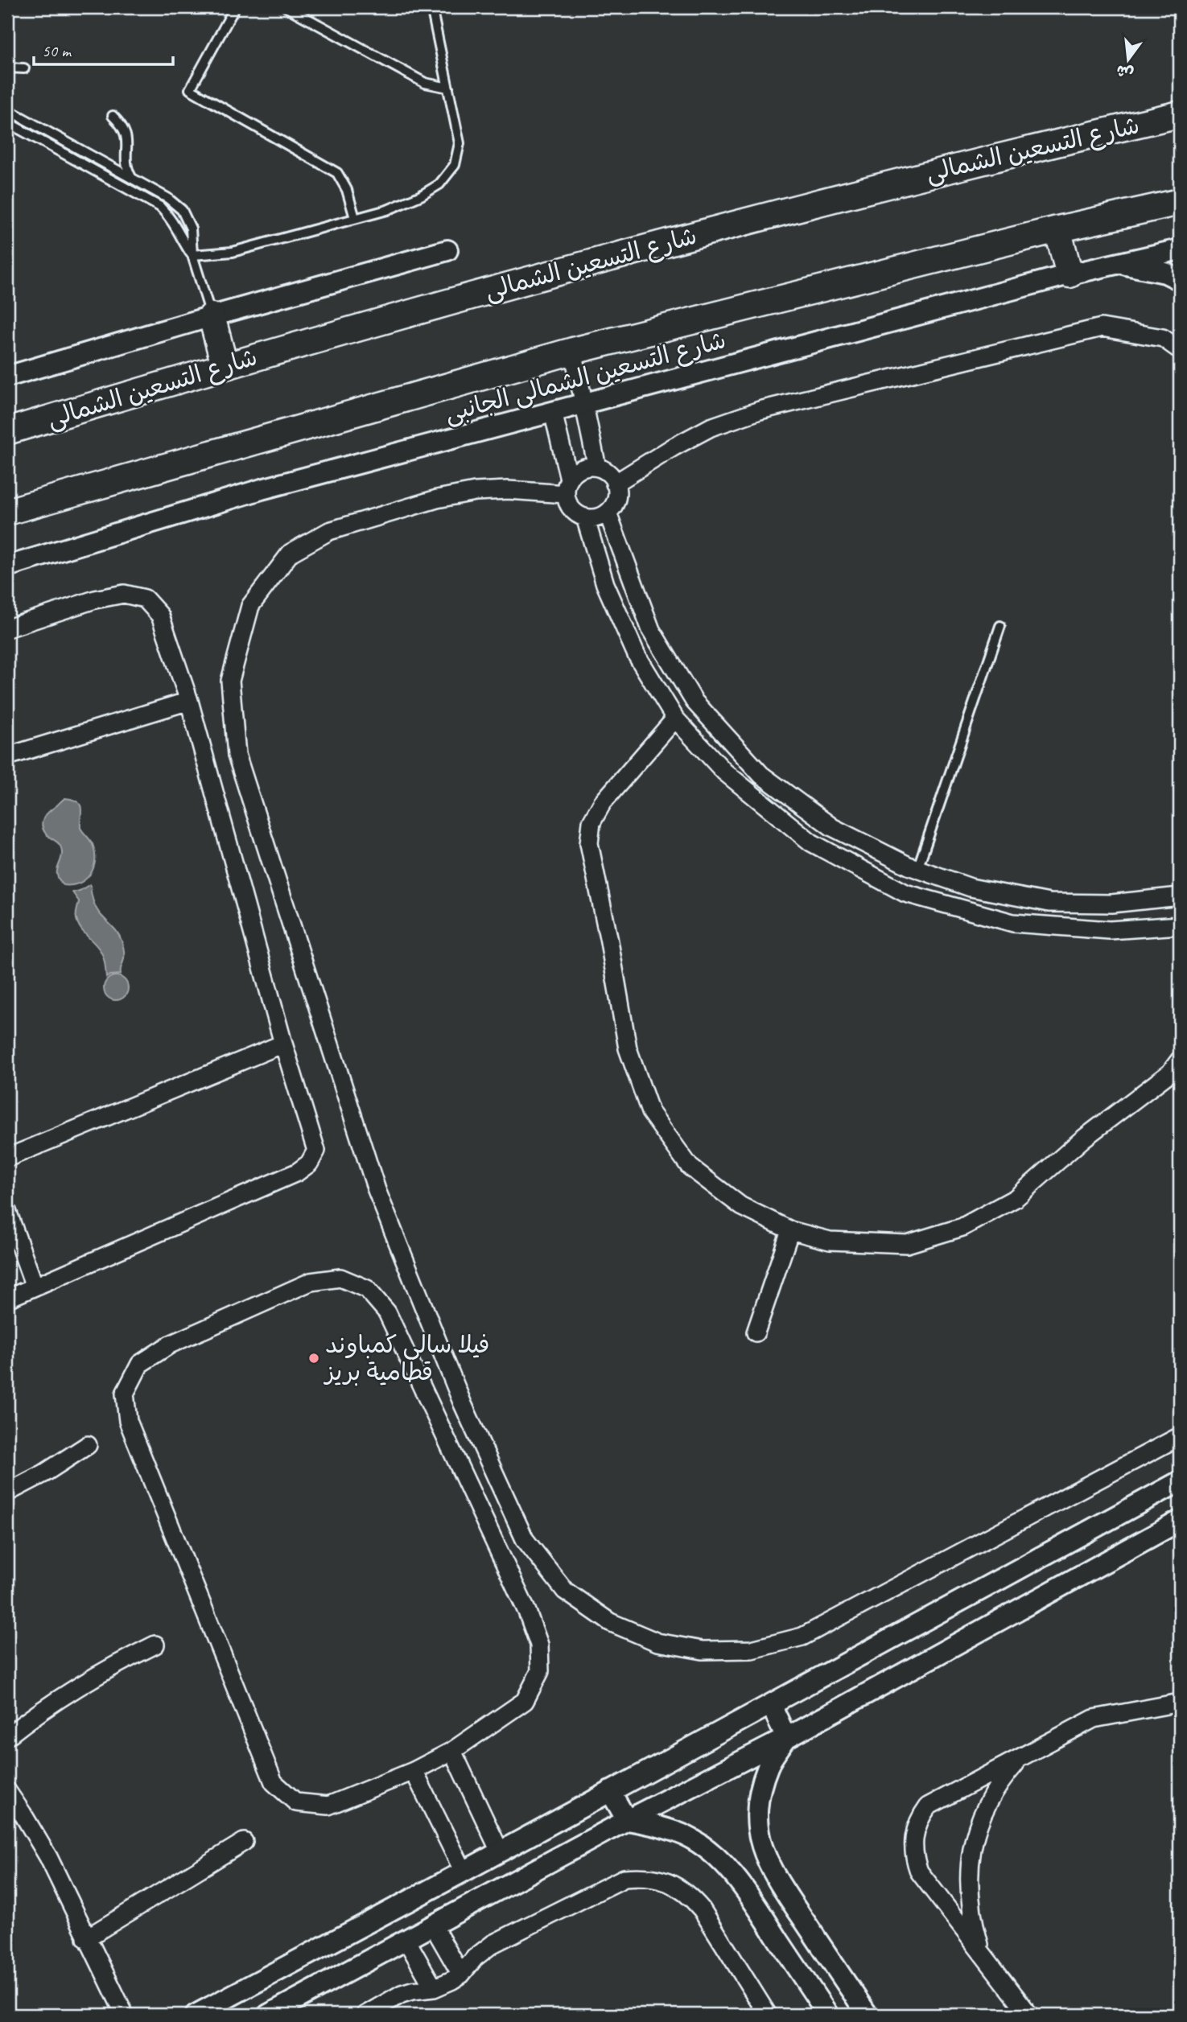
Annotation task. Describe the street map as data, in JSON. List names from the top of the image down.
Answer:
{
  "streets": {
    "main road": ["شارع التسعين الشمالى"],
    "street": ["شارع التسعين الشمالى الجانبى"]
  },
  "places": ["فيلا سالى كمباوند قطامية بريز"],
  "scale_bar": "50 m",
  "north": "bottom"
}
